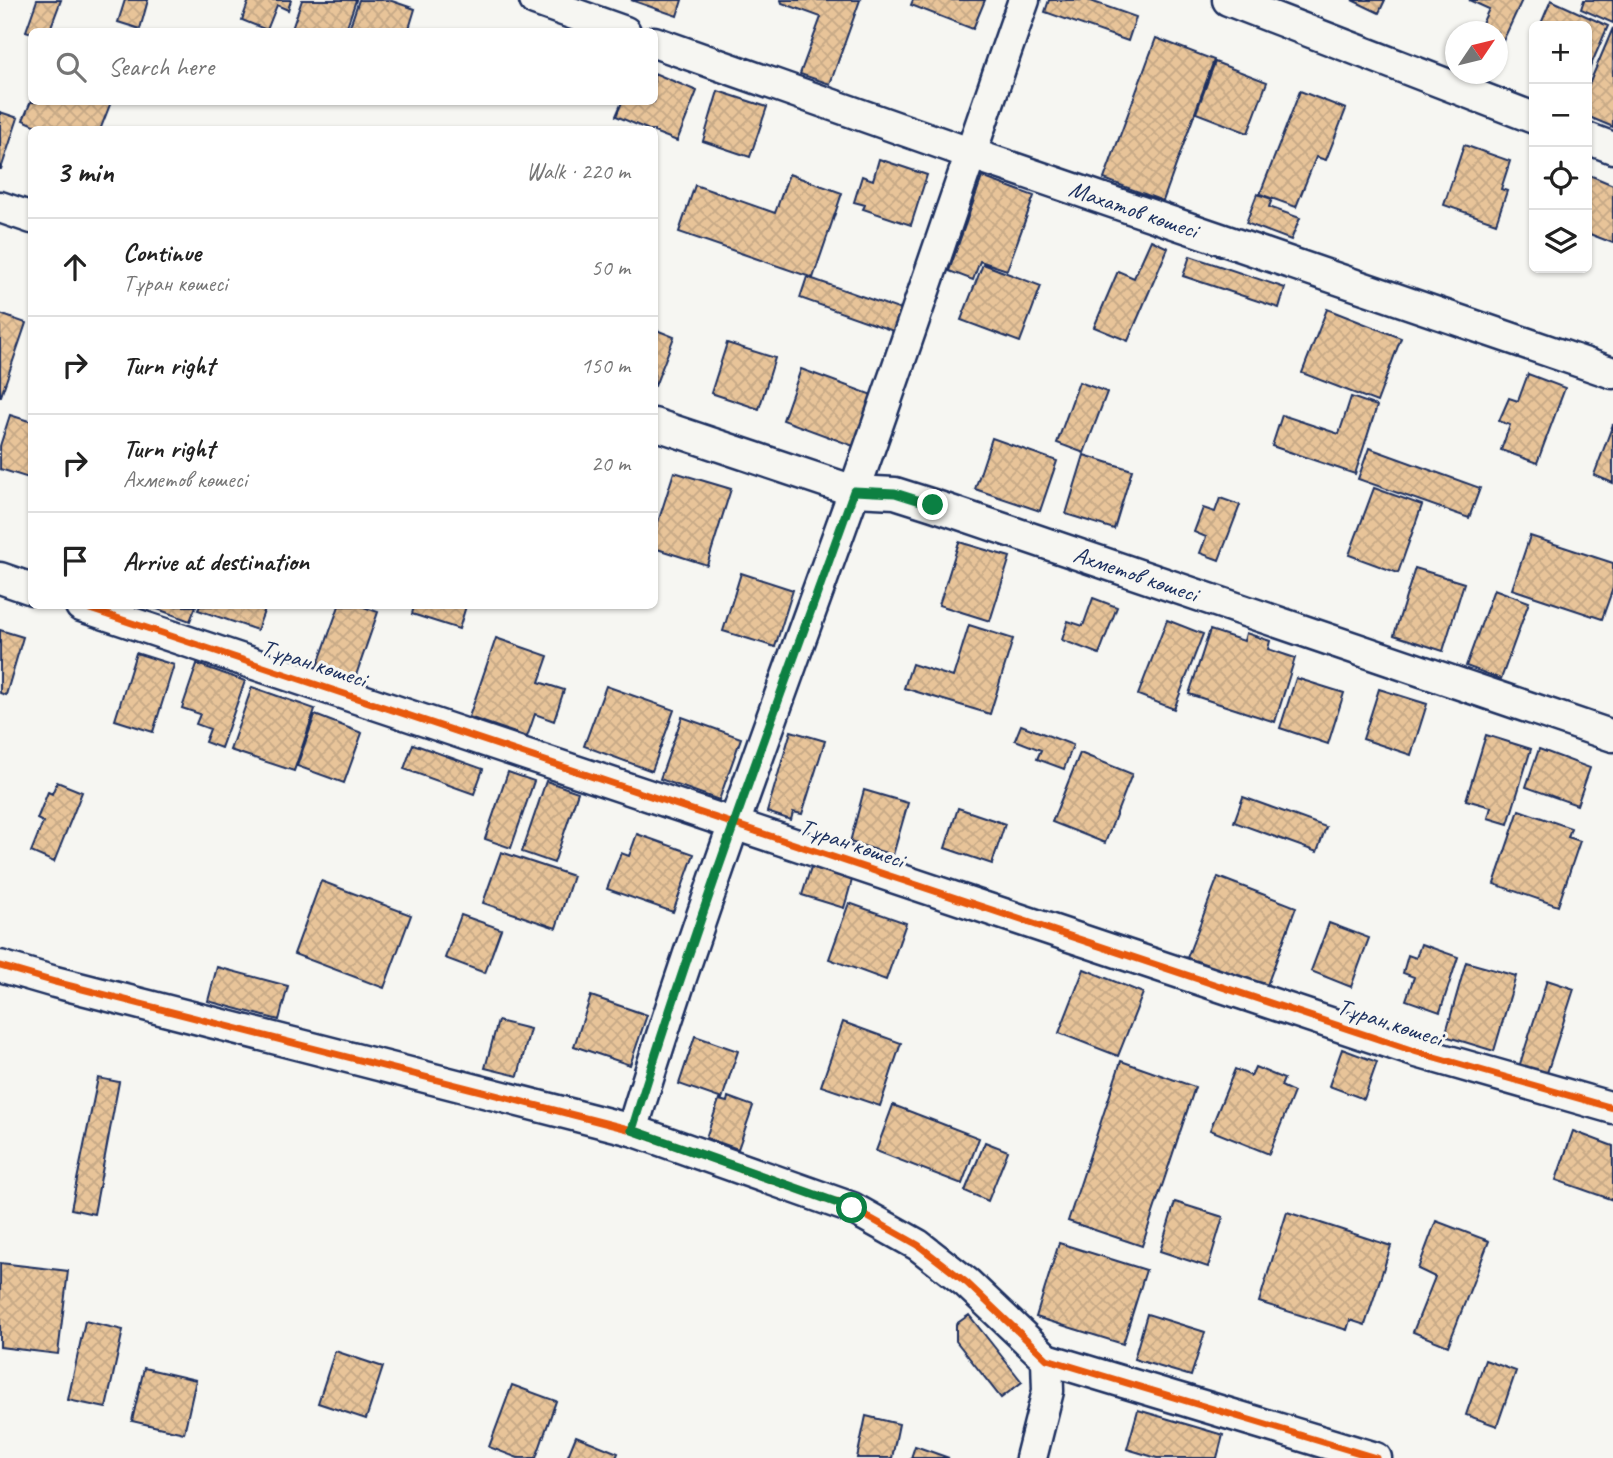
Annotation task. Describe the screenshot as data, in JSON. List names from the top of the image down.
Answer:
{
  "streets": {
    "street": ["Махатов көшесі", "Ахметов көшесі", "Тұран көшесі"]
  },
  "north": "top right",
  "page": {
    "map_buttons": ["+", "−"],
    "search": "Search here",
    "heading": ["3 min", "Walk · 220 m"],
    "list": [
      ["Continue", "Тұран көшесі", "50 m"],
      ["Turn right", "150 m"],
      ["Turn right", "Ахметов көшесі", "20 m"],
      "Arrive at destination"
    ]
  }
}
